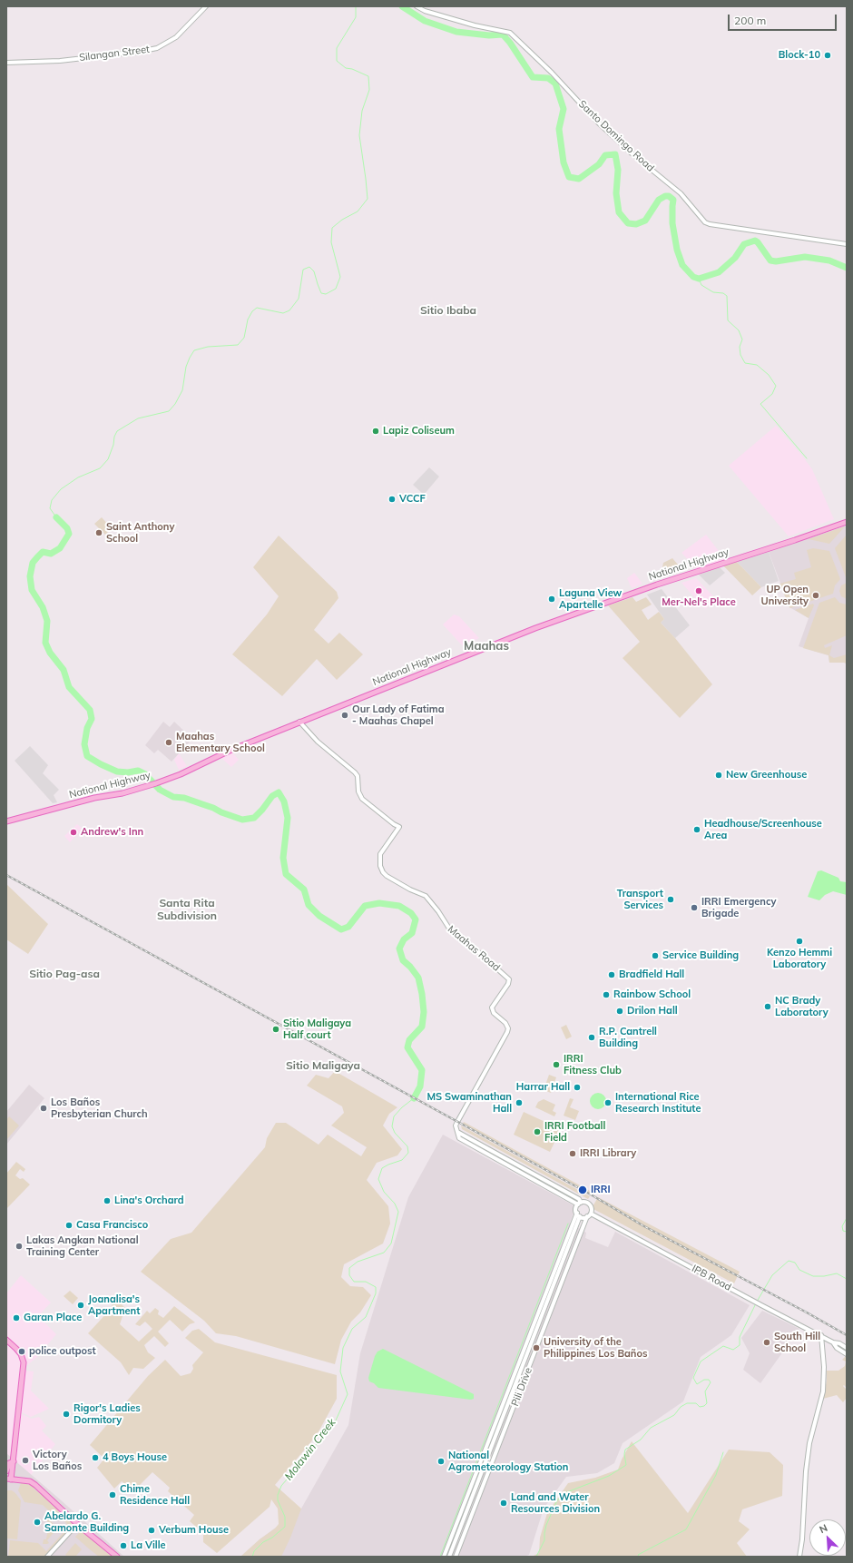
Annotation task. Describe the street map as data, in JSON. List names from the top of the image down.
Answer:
{
  "streets": {
    "main road": ["National Highway"],
    "street": [
      "Silangan Street",
      "Santo Domingo Road",
      "Maahas Road",
      "IPB Road",
      "Pili Drive"
    ]
  },
  "crossings": [
    ["National Highway", "Maahas Road"],
    ["Maahas Road", "IPB Road"],
    ["Maahas Road", "Pili Drive"],
    ["IPB Road", "Pili Drive"]
  ],
  "districts": [
    "Sitio Ibaba",
    "Maahas",
    "Santa Rita Subdivision",
    "Sitio Pag-asa",
    "Sitio Maligaya"
  ],
  "water": ["Molawin Creek"],
  "places": [
    "Block-10",
    "Lapiz Coliseum",
    "VCCF",
    "Saint Anthony School",
    "Mer-Nel's Place",
    "UP Open University",
    "Laguna View Apartelle",
    "Our Lady of Fatima - Maahas Chapel",
    "Maahas Elementary School",
    "New Greenhouse",
    "Headhouse/Screenhouse Area",
    "Andrew's Inn",
    "Transport Services",
    "IRRI Emergency Brigade",
    "Kenzo Hemmi Laboratory",
    "Service Building",
    "Bradfield Hall",
    "Rainbow School",
    "NC Brady Laboratory",
    "Drilon Hall",
    "Sitio Maligaya Half court",
    "R.P. Cantrell Building",
    "IRRI Fitness Club",
    "Harrar Hall",
    "MS Swaminathan Hall",
    "International Rice Research Institute",
    "Los Baños Presbyterian Church",
    "IRRI Football Field",
    "IRRI Library",
    "IRRI",
    "Lina's Orchard",
    "Casa Francisco",
    "Lakas Angkan National Training Center",
    "Joanalisa's Apartment",
    "Garan Place",
    "South Hill School",
    "University of the Philippines Los Baños",
    "police outpost",
    "Rigor's Ladies Dormitory",
    "4 Boys House",
    "Victory Los Baños",
    "National Agrometeorology Station",
    "Chime Residence Hall",
    "Land and Water Resources Division",
    "Abelardo G. Samonte Building",
    "Verbum House",
    "La Ville"
  ],
  "scale_bar": "200 m",
  "north": "top left"
}
